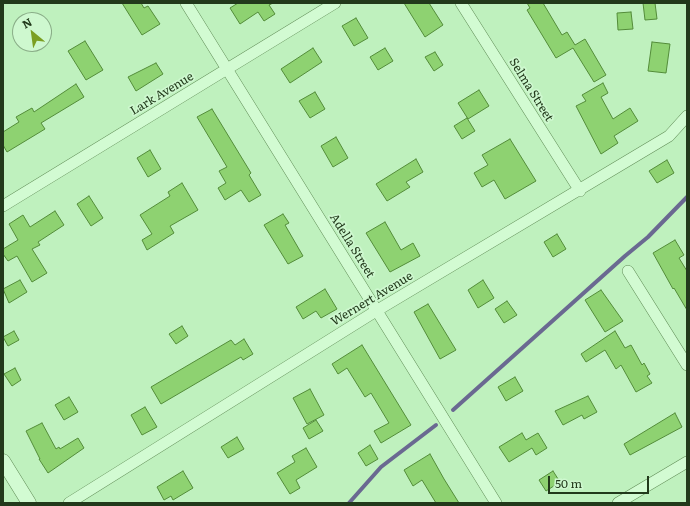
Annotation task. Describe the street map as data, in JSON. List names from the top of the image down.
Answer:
{
  "streets": {
    "street": [
      "Selma Street",
      "Lark Avenue",
      "Adella Street",
      "Wernert Avenue"
    ]
  },
  "crossings": [
    ["Selma Street", "Wernert Avenue"],
    ["Lark Avenue", "Adella Street"],
    ["Adella Street", "Wernert Avenue"]
  ],
  "scale_bar": "50 m",
  "north": "top left"
}
